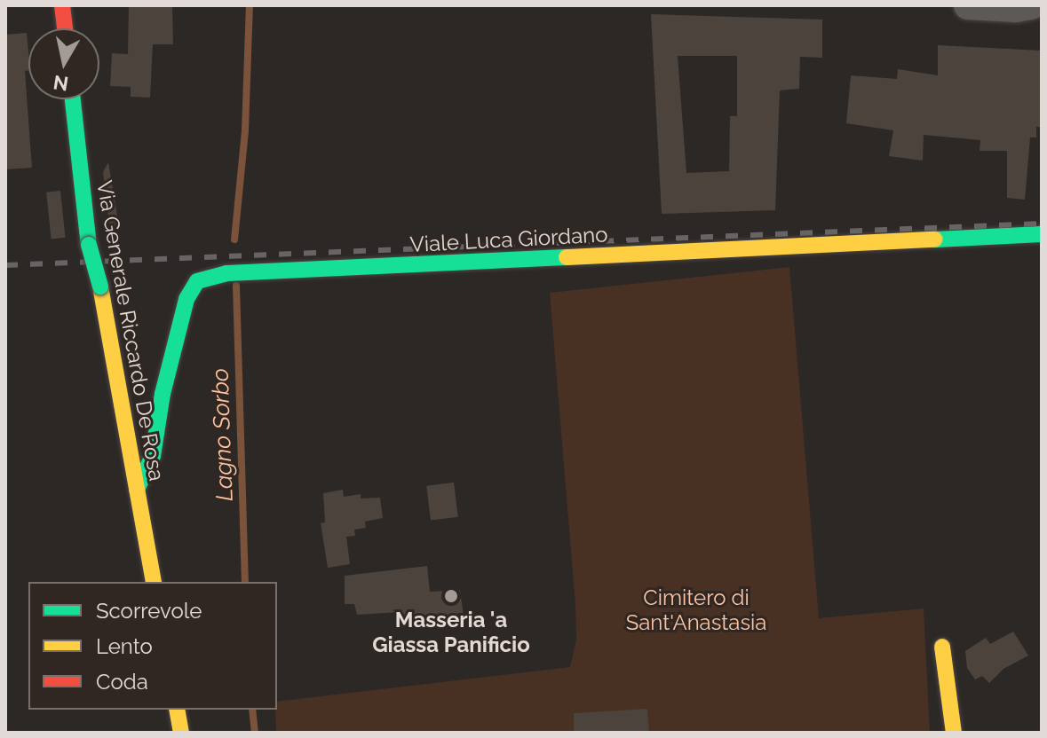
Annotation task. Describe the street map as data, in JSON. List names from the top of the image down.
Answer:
{
  "streets": {
    "street": ["Viale Luca Giordano", "Via Generale Riccardo De Rosa"]
  },
  "crossings": [
    ["Viale Luca Giordano", "Via Generale Riccardo De Rosa"]
  ],
  "water": ["Lagno Sorbo"],
  "parks": ["Cimitero di Sant'Anastasia"],
  "places": ["Masseria 'a Giassa Panificio"],
  "legend": ["Scorrevole", "Lento", "Coda"],
  "north": "bottom"
}
